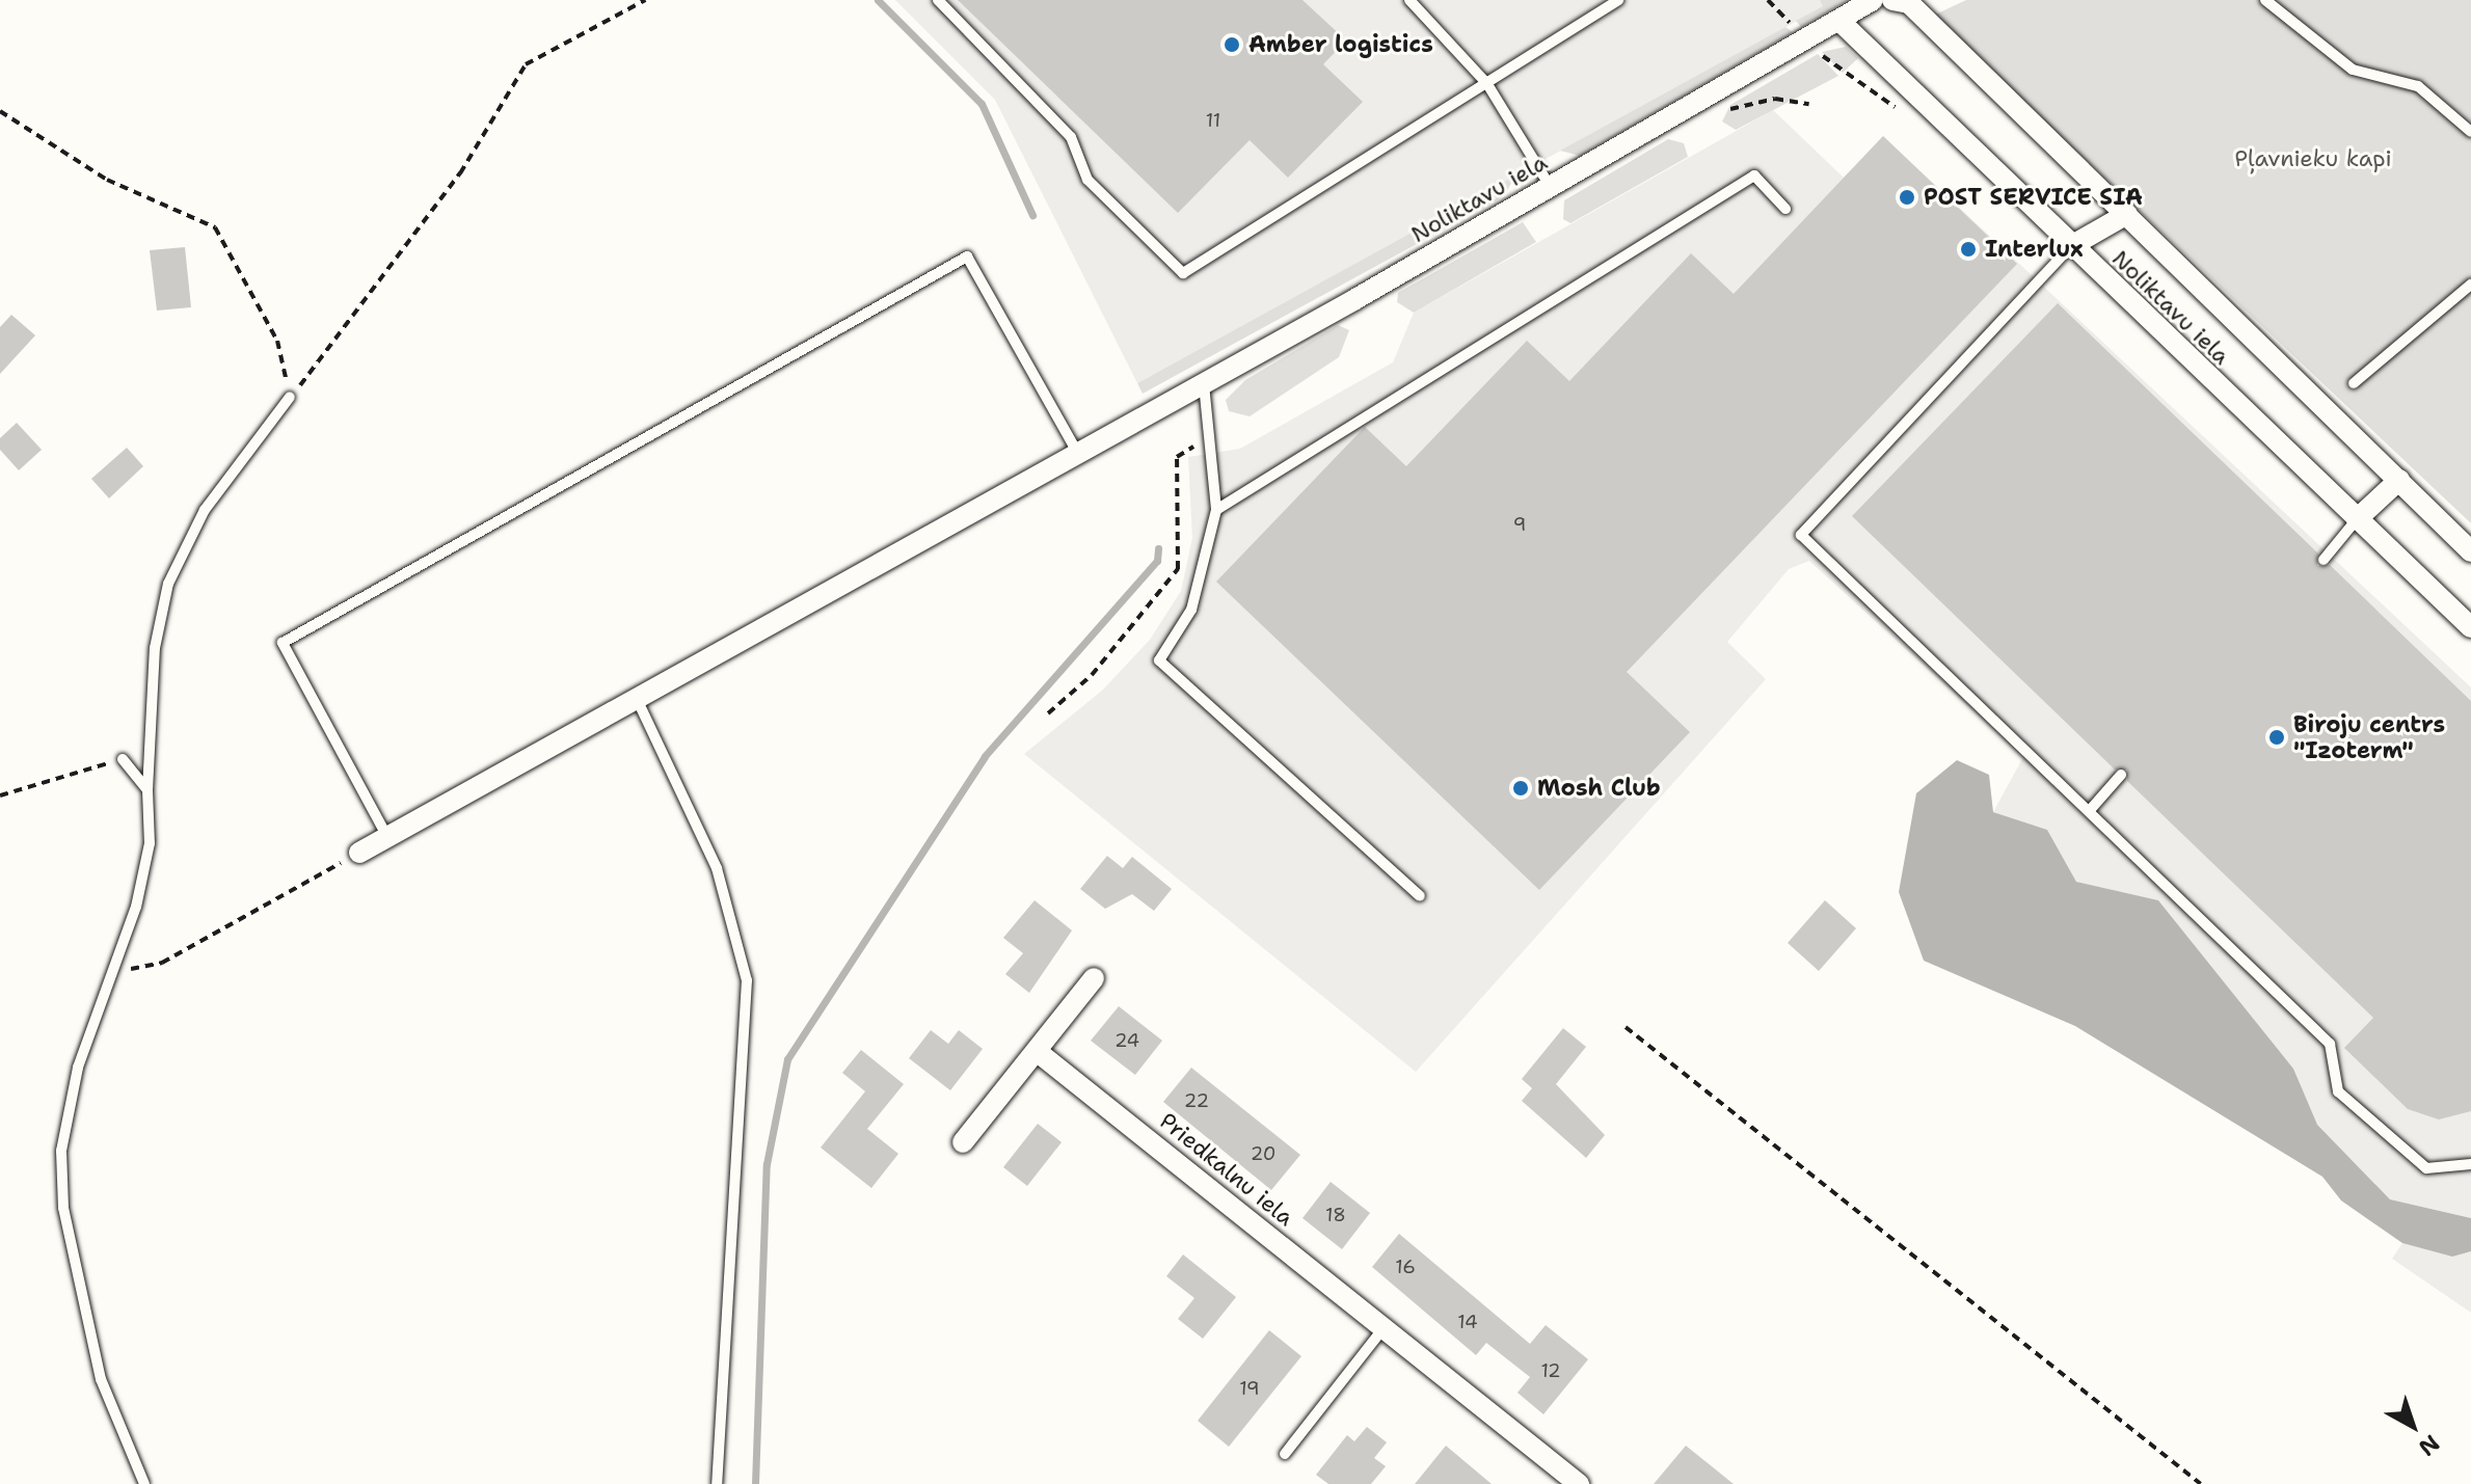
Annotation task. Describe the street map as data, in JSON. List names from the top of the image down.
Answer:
{
  "streets": {
    "street": ["Noliktavu iela", "Priedkalnu iela"]
  },
  "parks": ["Pļavnieku kapi"],
  "places": [
    "Amber logistics",
    "POST SERVICE SIA",
    "Interlux",
    "Biroju centrs \"Izoterm\"",
    "Mosh Club"
  ],
  "house_numbers": [
    "11",
    "9",
    "24",
    "22",
    "20",
    "18",
    "16",
    "14",
    "12",
    "19"
  ],
  "north": "bottom right"
}
